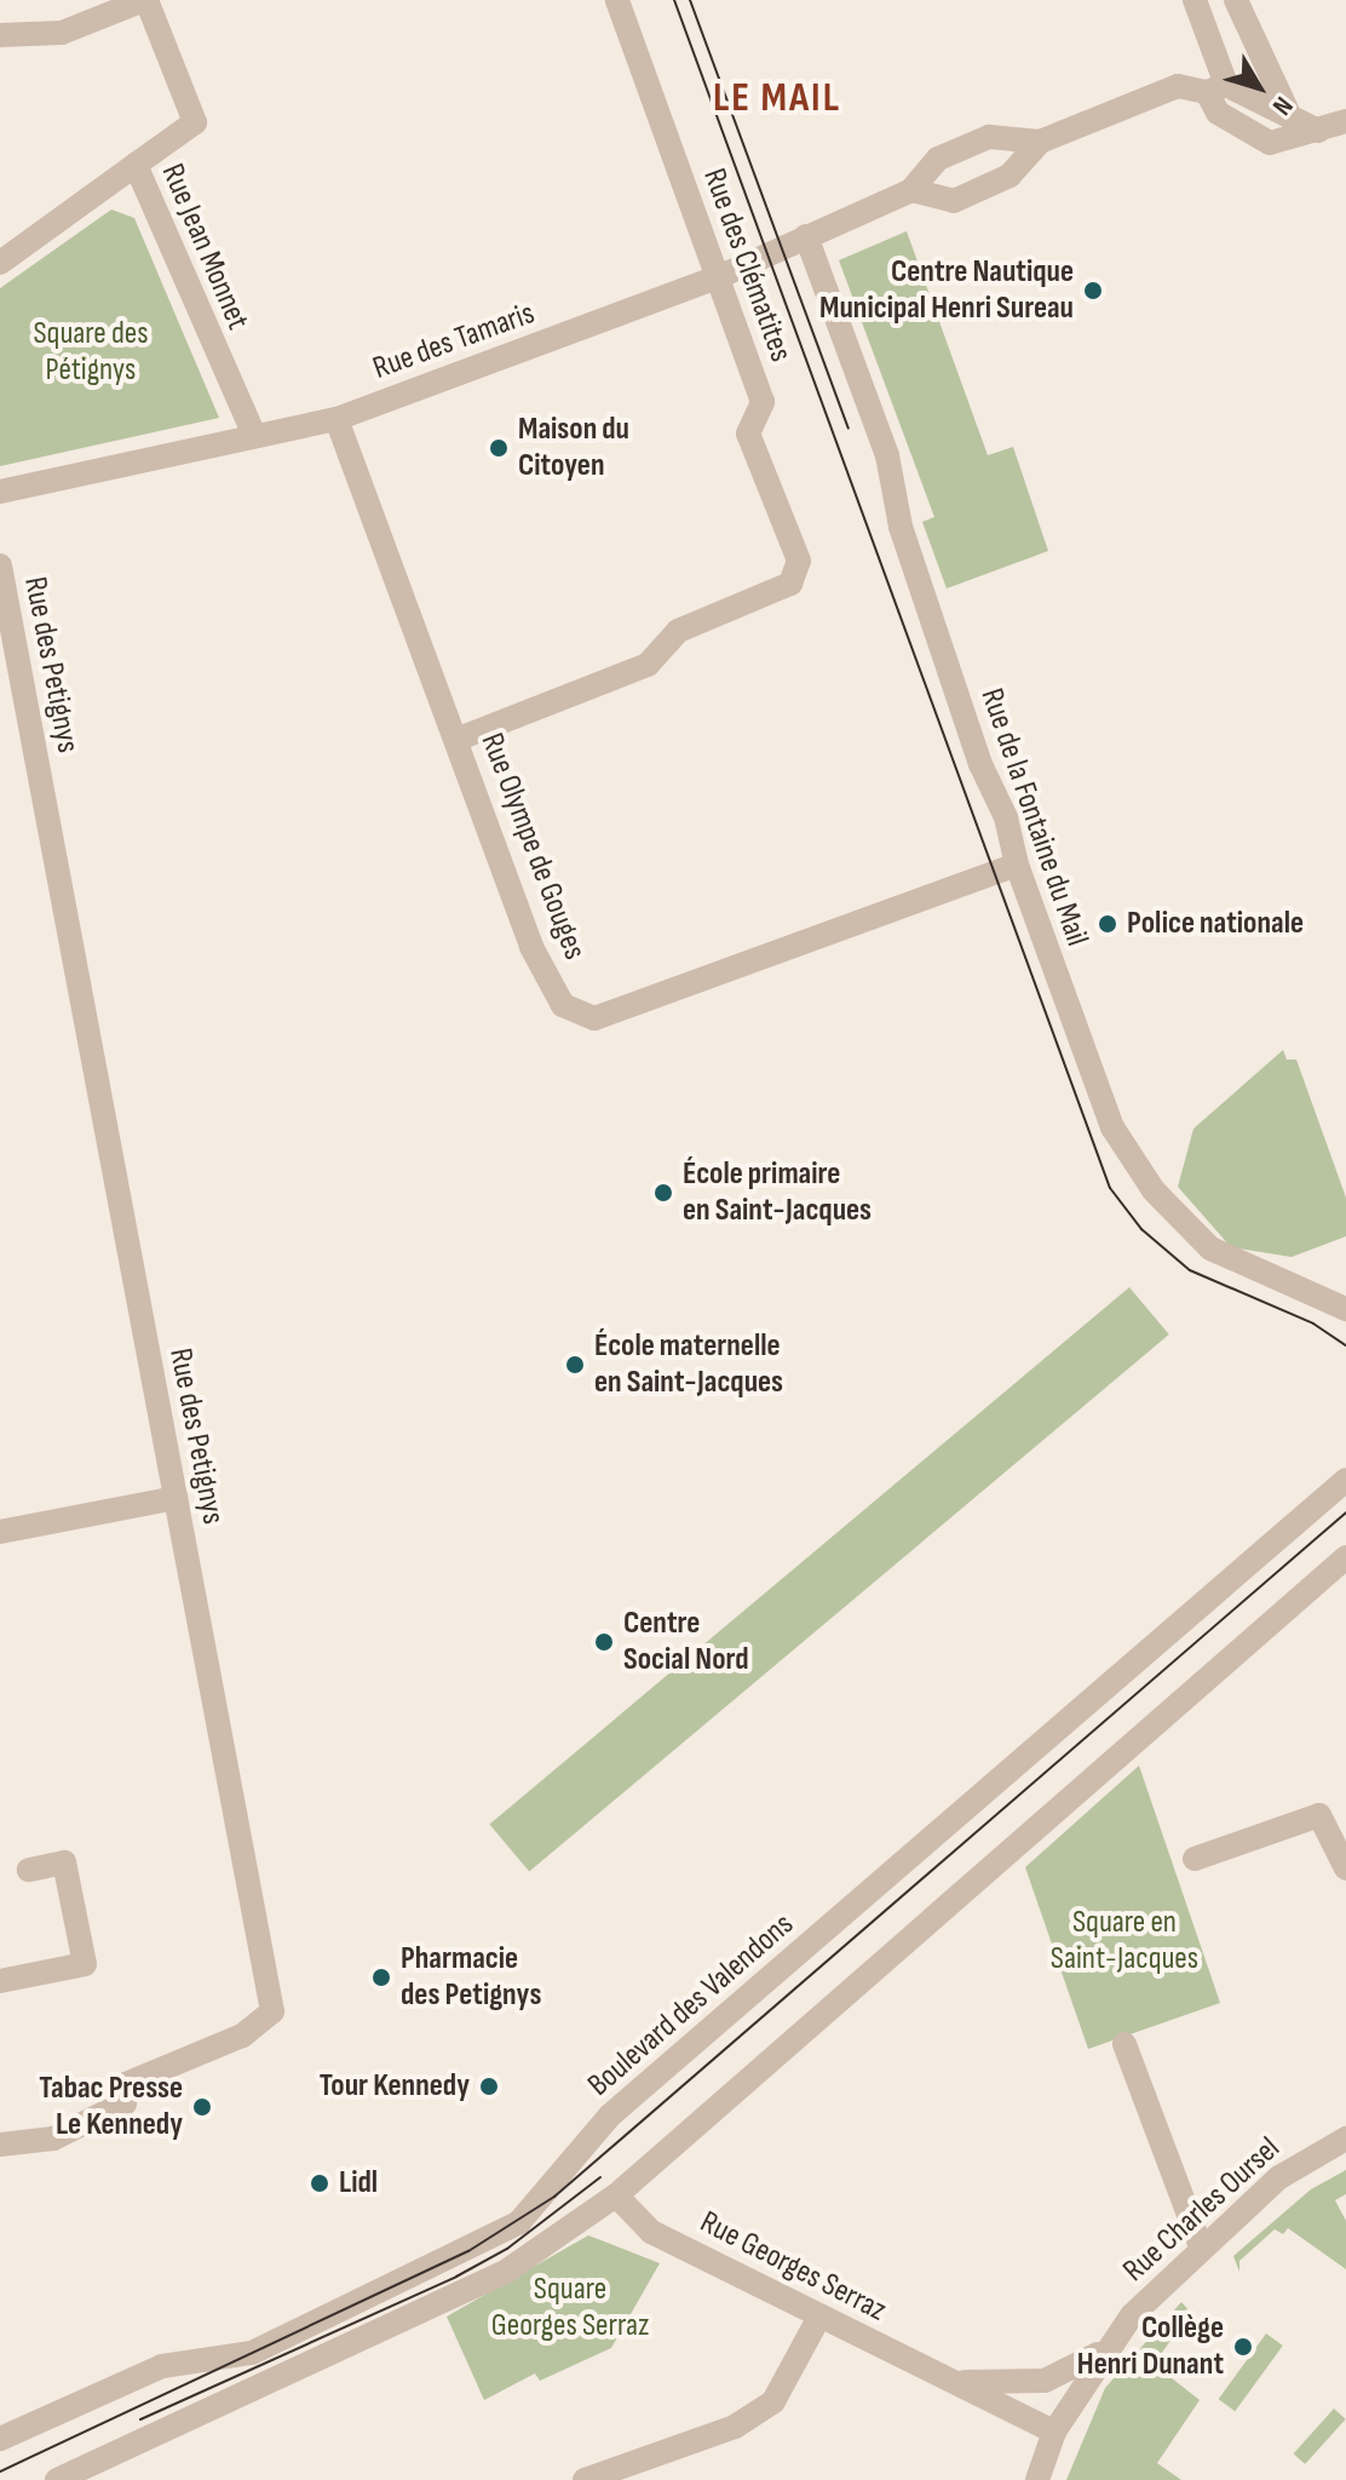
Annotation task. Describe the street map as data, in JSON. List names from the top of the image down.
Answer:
{
  "streets": {
    "street": [
      "Rue Jean Monnet",
      "Rue des Clématites",
      "Rue des Tamaris",
      "Rue des Petignys",
      "Rue de la Fontaine du Mail",
      "Rue Olympe de Gouges",
      "Boulevard des Valendons",
      "Rue Charles Oursel",
      "Rue Georges Serraz"
    ]
  },
  "crossings": [
    ["Rue Jean Monnet", "Rue des Tamaris"],
    ["Rue des Clématites", "Rue des Tamaris"],
    ["Rue des Clématites", "Rue Olympe de Gouges"],
    ["Rue des Tamaris", "Rue de la Fontaine du Mail"],
    ["Rue des Tamaris", "Rue Olympe de Gouges"],
    ["Rue de la Fontaine du Mail", "Rue Olympe de Gouges"],
    ["Rue Charles Oursel", "Rue Georges Serraz"]
  ],
  "districts": ["LE MAIL"],
  "parks": ["Square des Pétignys", "Square en Saint-Jacques", "Square Georges Serraz"],
  "places": [
    "Centre Nautique Municipal Henri Sureau",
    "Maison du Citoyen",
    "Police nationale",
    "École primaire en Saint-Jacques",
    "École maternelle en Saint-Jacques",
    "Centre Social Nord",
    "Pharmacie des Petignys",
    "Tour Kennedy",
    "Tabac Presse Le Kennedy",
    "Lidl",
    "Collège Henri Dunant"
  ],
  "north": "bottom right"
}
